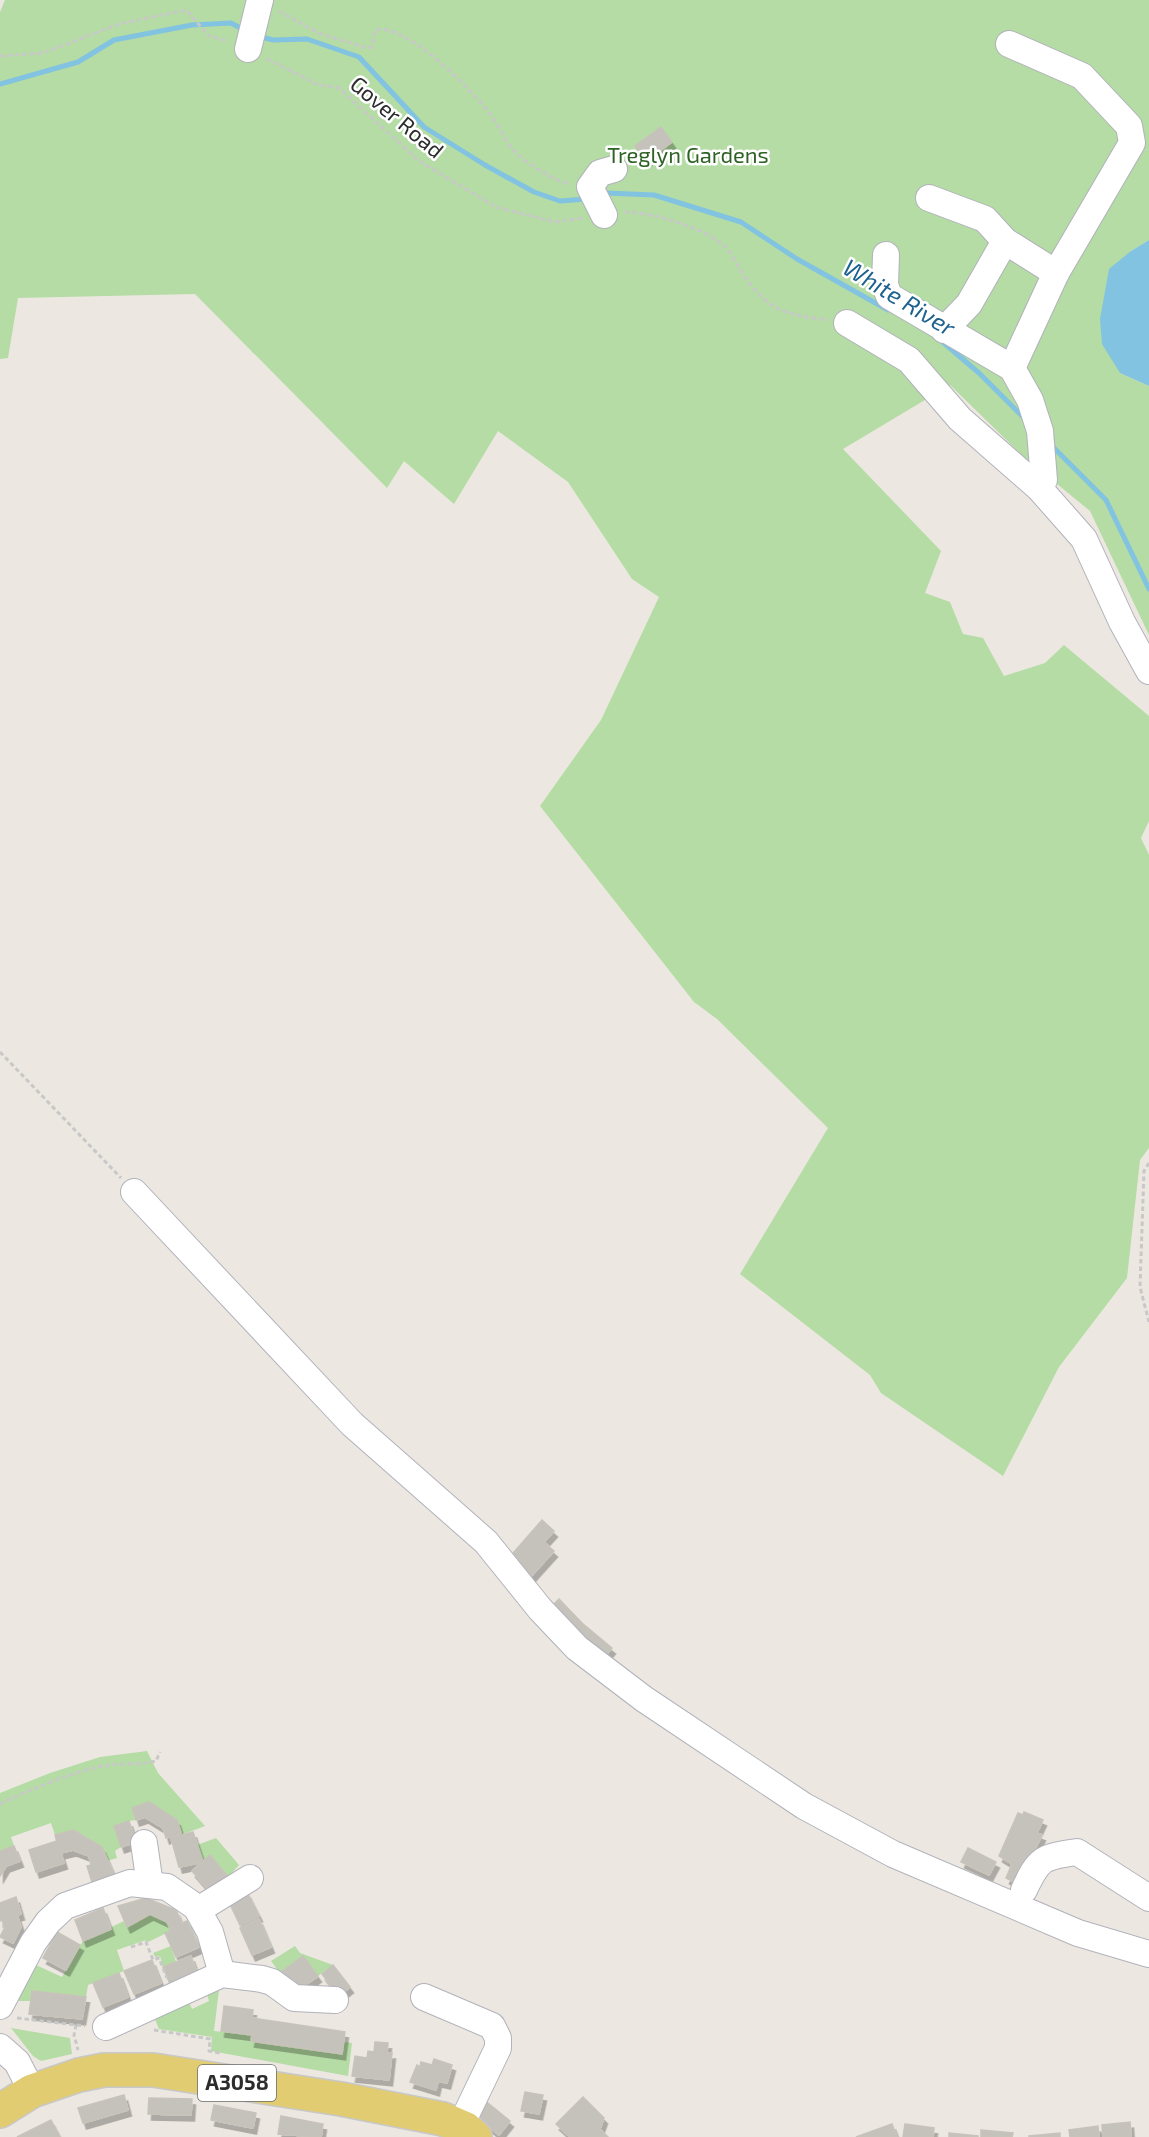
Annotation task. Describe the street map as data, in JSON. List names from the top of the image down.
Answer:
{
  "streets": {
    "main road": ["A3058"],
    "path": ["Gover Road"]
  },
  "water": ["White River"],
  "parks": ["Treglyn Gardens"]
}
